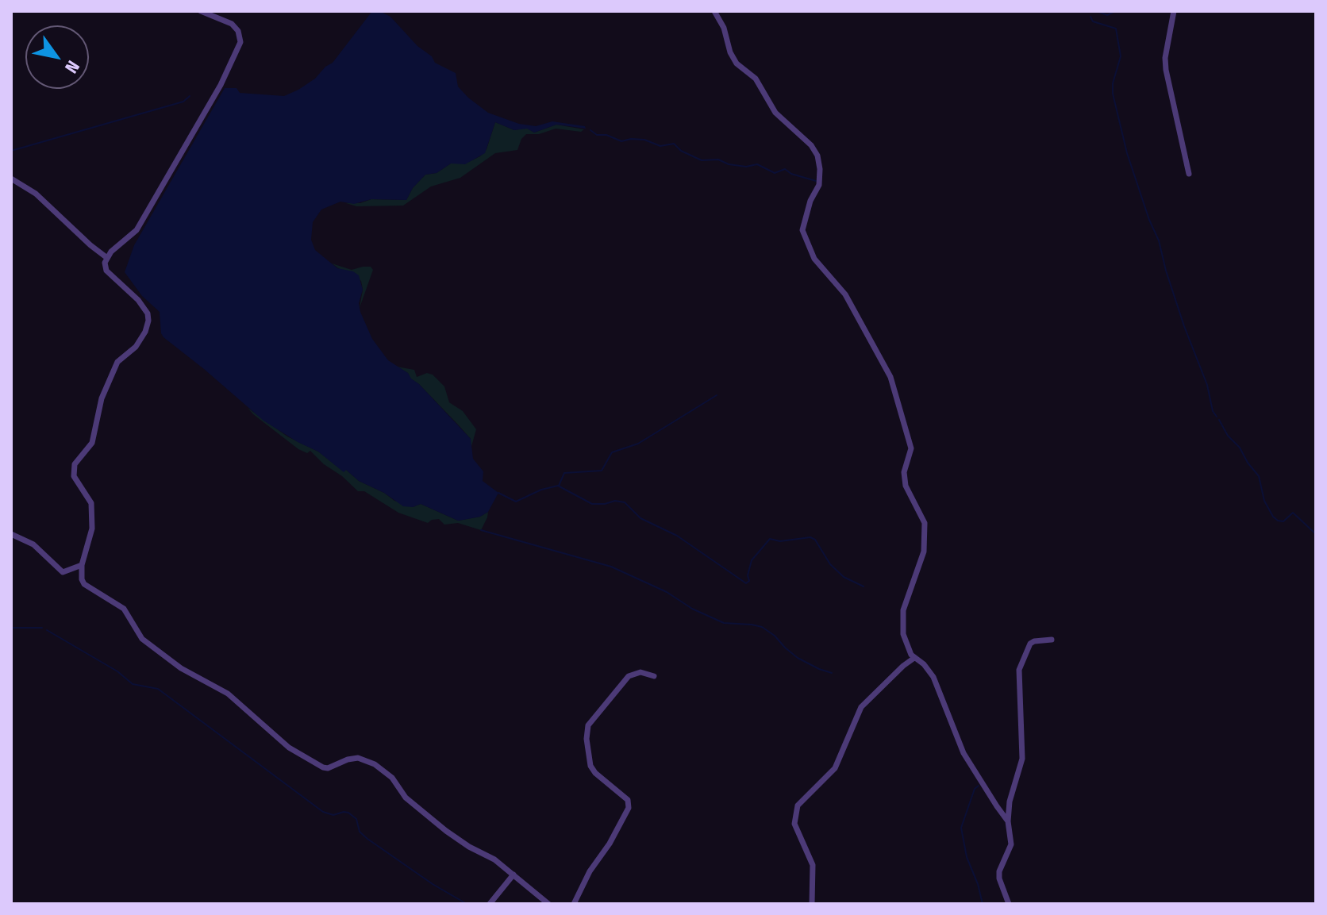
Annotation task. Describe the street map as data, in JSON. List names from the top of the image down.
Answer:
{
  "north": "bottom right"
}
